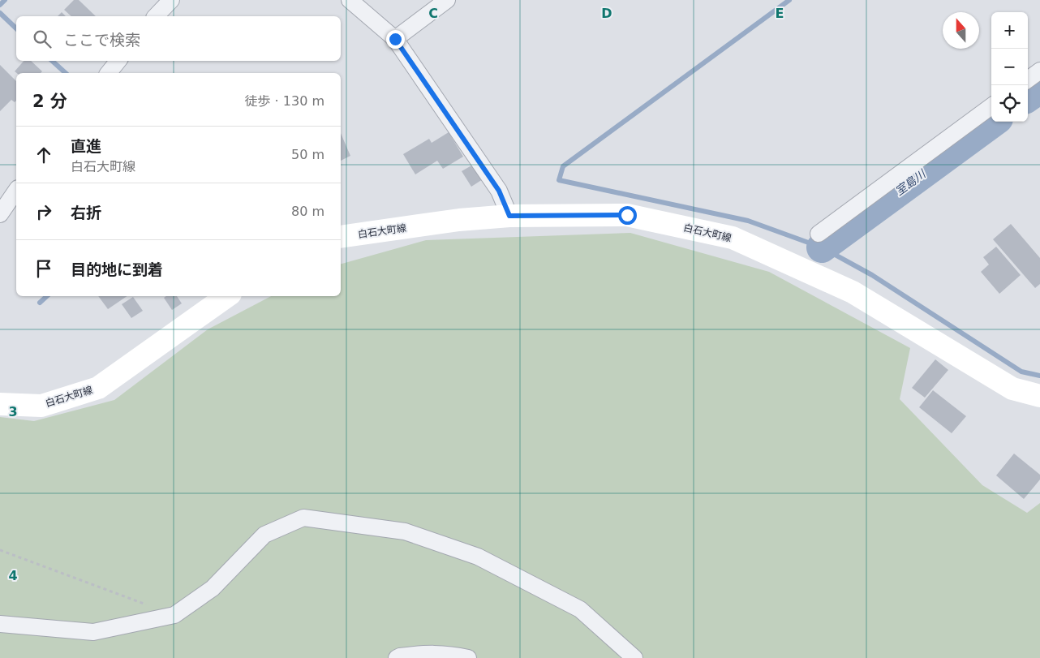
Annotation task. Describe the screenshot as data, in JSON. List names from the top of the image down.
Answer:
{
  "streets": {
    "main road": ["白石大町線"]
  },
  "water": ["室島川"],
  "north": "top",
  "page": {
    "map_buttons": ["+", "−"],
    "search": "ここで検索",
    "heading": ["2 分", "徒歩 · 130 m"],
    "list": [
      ["直進", "白石大町線", "50 m"],
      ["右折", "80 m"],
      "目的地に到着"
    ]
  },
  "grid": {
    "columns": ["C", "D", "E"],
    "rows": ["3", "4"]
  }
}
